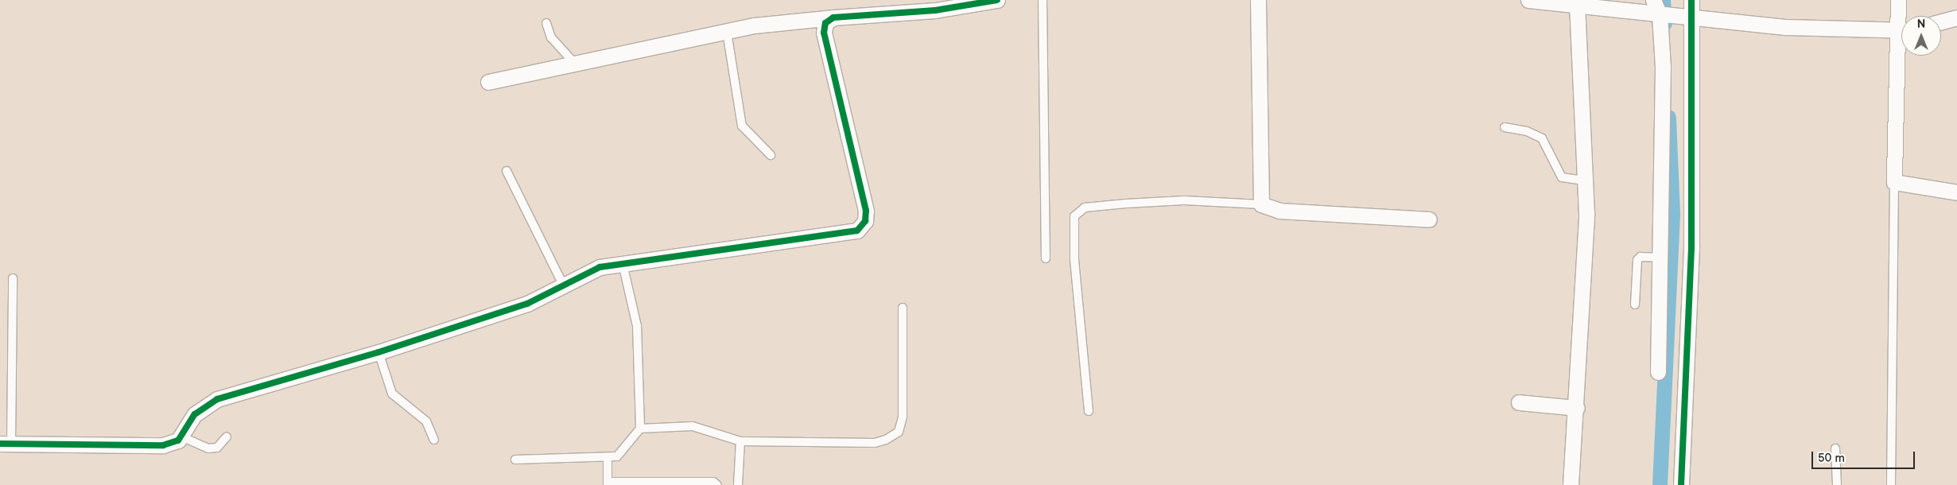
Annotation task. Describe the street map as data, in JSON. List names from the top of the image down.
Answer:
{
  "scale_bar": "50 m",
  "north": "top"
}
